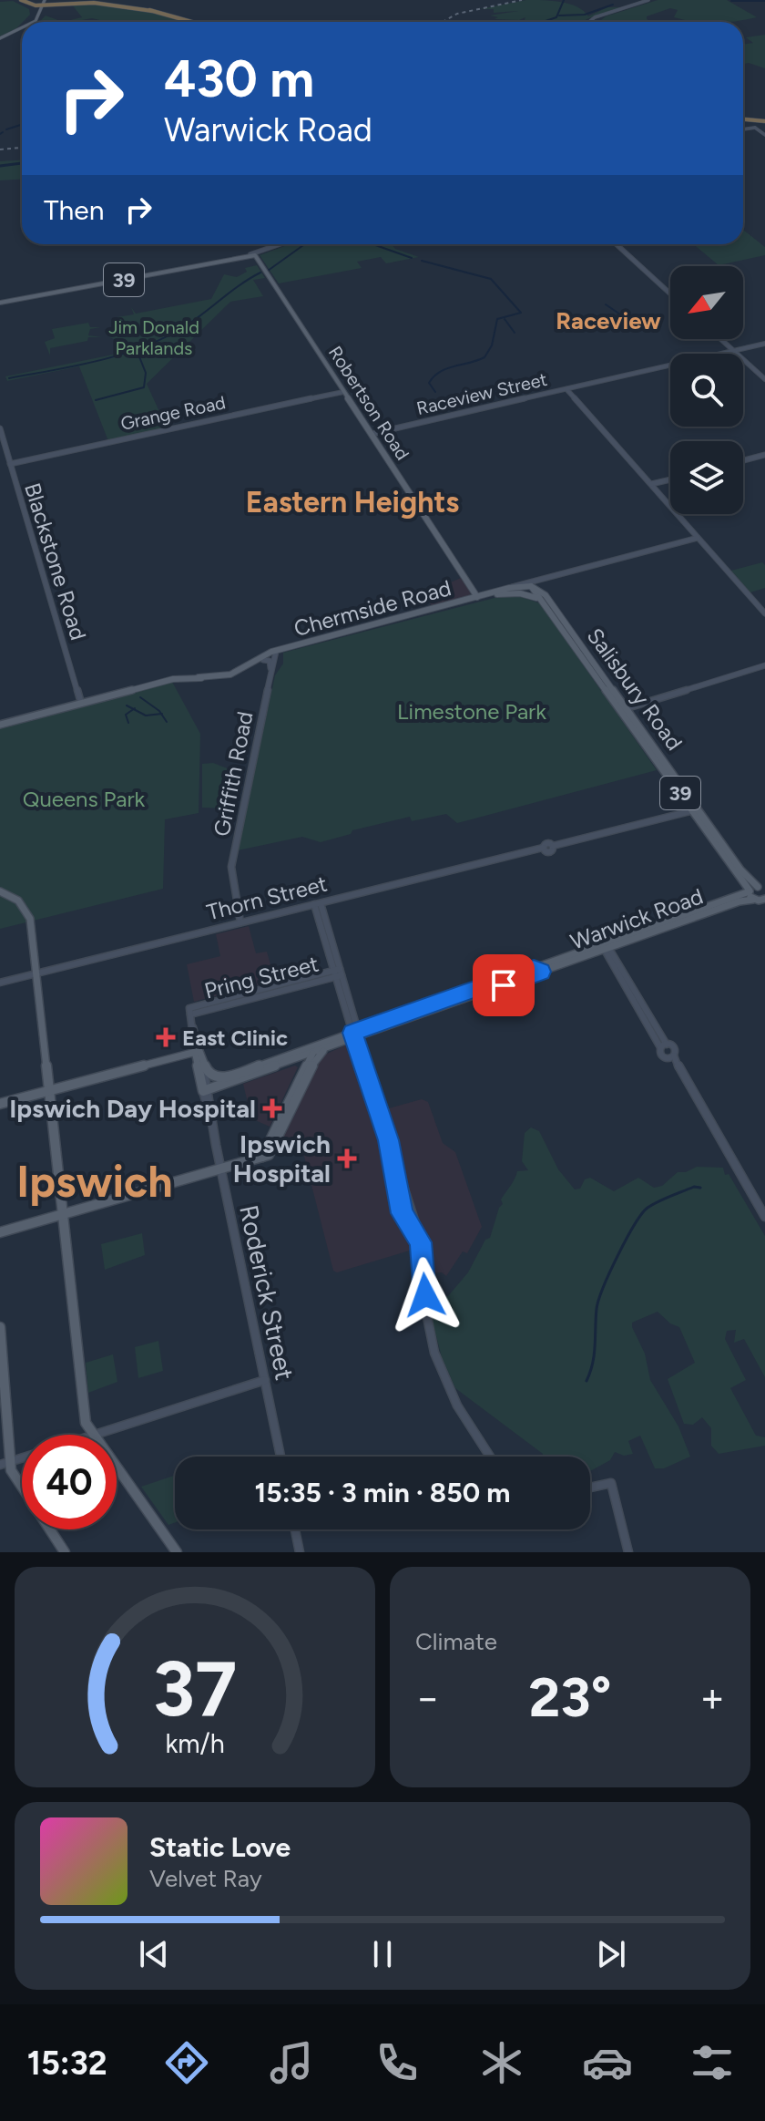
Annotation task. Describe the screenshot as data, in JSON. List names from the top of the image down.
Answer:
{
  "streets": {
    "main road": [
      "39",
      "Robertson Road",
      "Chermside Road",
      "Salisbury Road",
      "Warwick Road",
      "Roderick Street"
    ],
    "street": [
      "Raceview Street",
      "Grange Road",
      "Blackstone Road",
      "Griffith Road",
      "Thorn Street",
      "Pring Street"
    ]
  },
  "crossings": [
    ["39", "Robertson Road"],
    ["Raceview Street", "Robertson Road"],
    ["Robertson Road", "Grange Road"],
    ["Robertson Road", "Chermside Road"],
    ["Grange Road", "Blackstone Road"],
    ["Blackstone Road", "Chermside Road"],
    ["Chermside Road", "Salisbury Road"],
    ["Chermside Road", "Griffith Road"],
    ["Salisbury Road", "Thorn Street"],
    ["Salisbury Road", "Warwick Road"],
    ["Warwick Road", "Roderick Street"],
    ["Pring Street", "Roderick Street"]
  ],
  "districts": ["Raceview", "Eastern Heights", "Ipswich"],
  "parks": ["Jim Donald Parklands", "Limestone Park", "Queens Park"],
  "places": {
    "health": ["East Clinic", "Ipswich Day Hospital", "Ipswich Hospital"]
  },
  "north": "bottom left",
  "page": {
    "turn": ["430 m", "Warwick Road"],
    "then": "Then",
    "limit": "40",
    "trip": "15:35 · 3 min · 850 m",
    "tile": "Climate",
    "heat": ["−", "23°", "+"],
    "song": ["Static Love", "Velvet Ray"],
    "tabs": "15:32",
    "gauge": ["37", "km/h"]
  }
}
